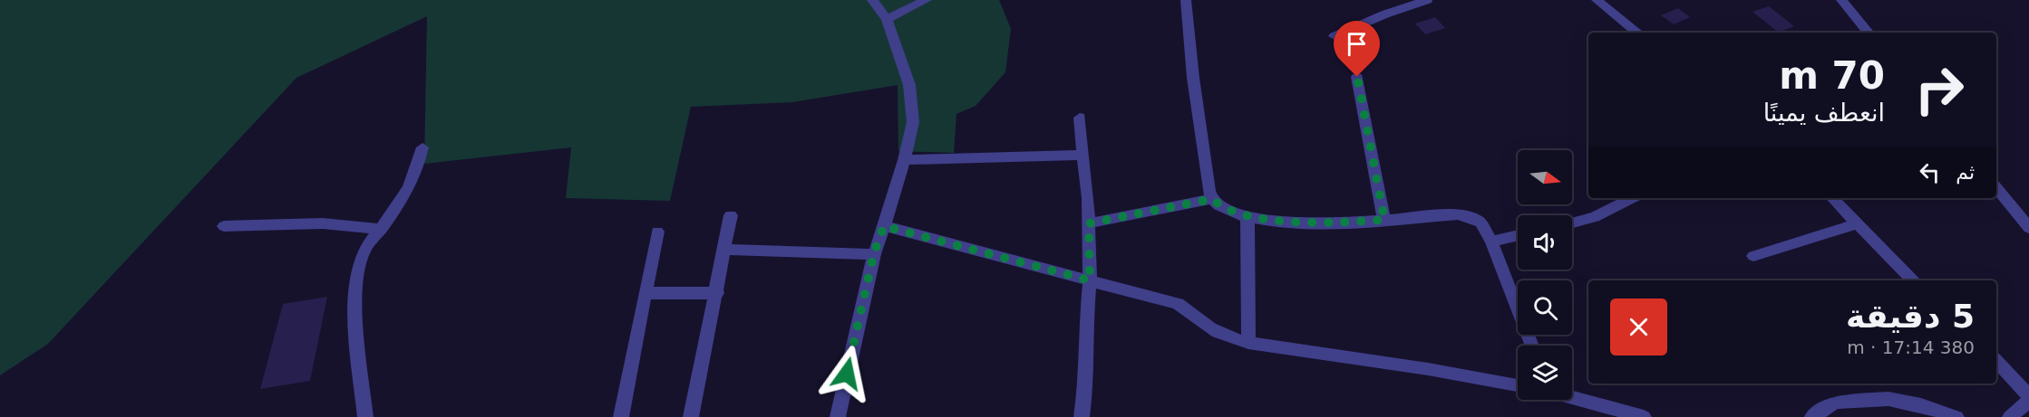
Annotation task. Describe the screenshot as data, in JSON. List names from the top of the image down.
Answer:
{
  "north": "right",
  "page": {
    "turn": ["70 m", "انعطف يمينًا"],
    "then": "ثم",
    "heading": ["5 دقيقة", "380 m · 17:14"]
  }
}
